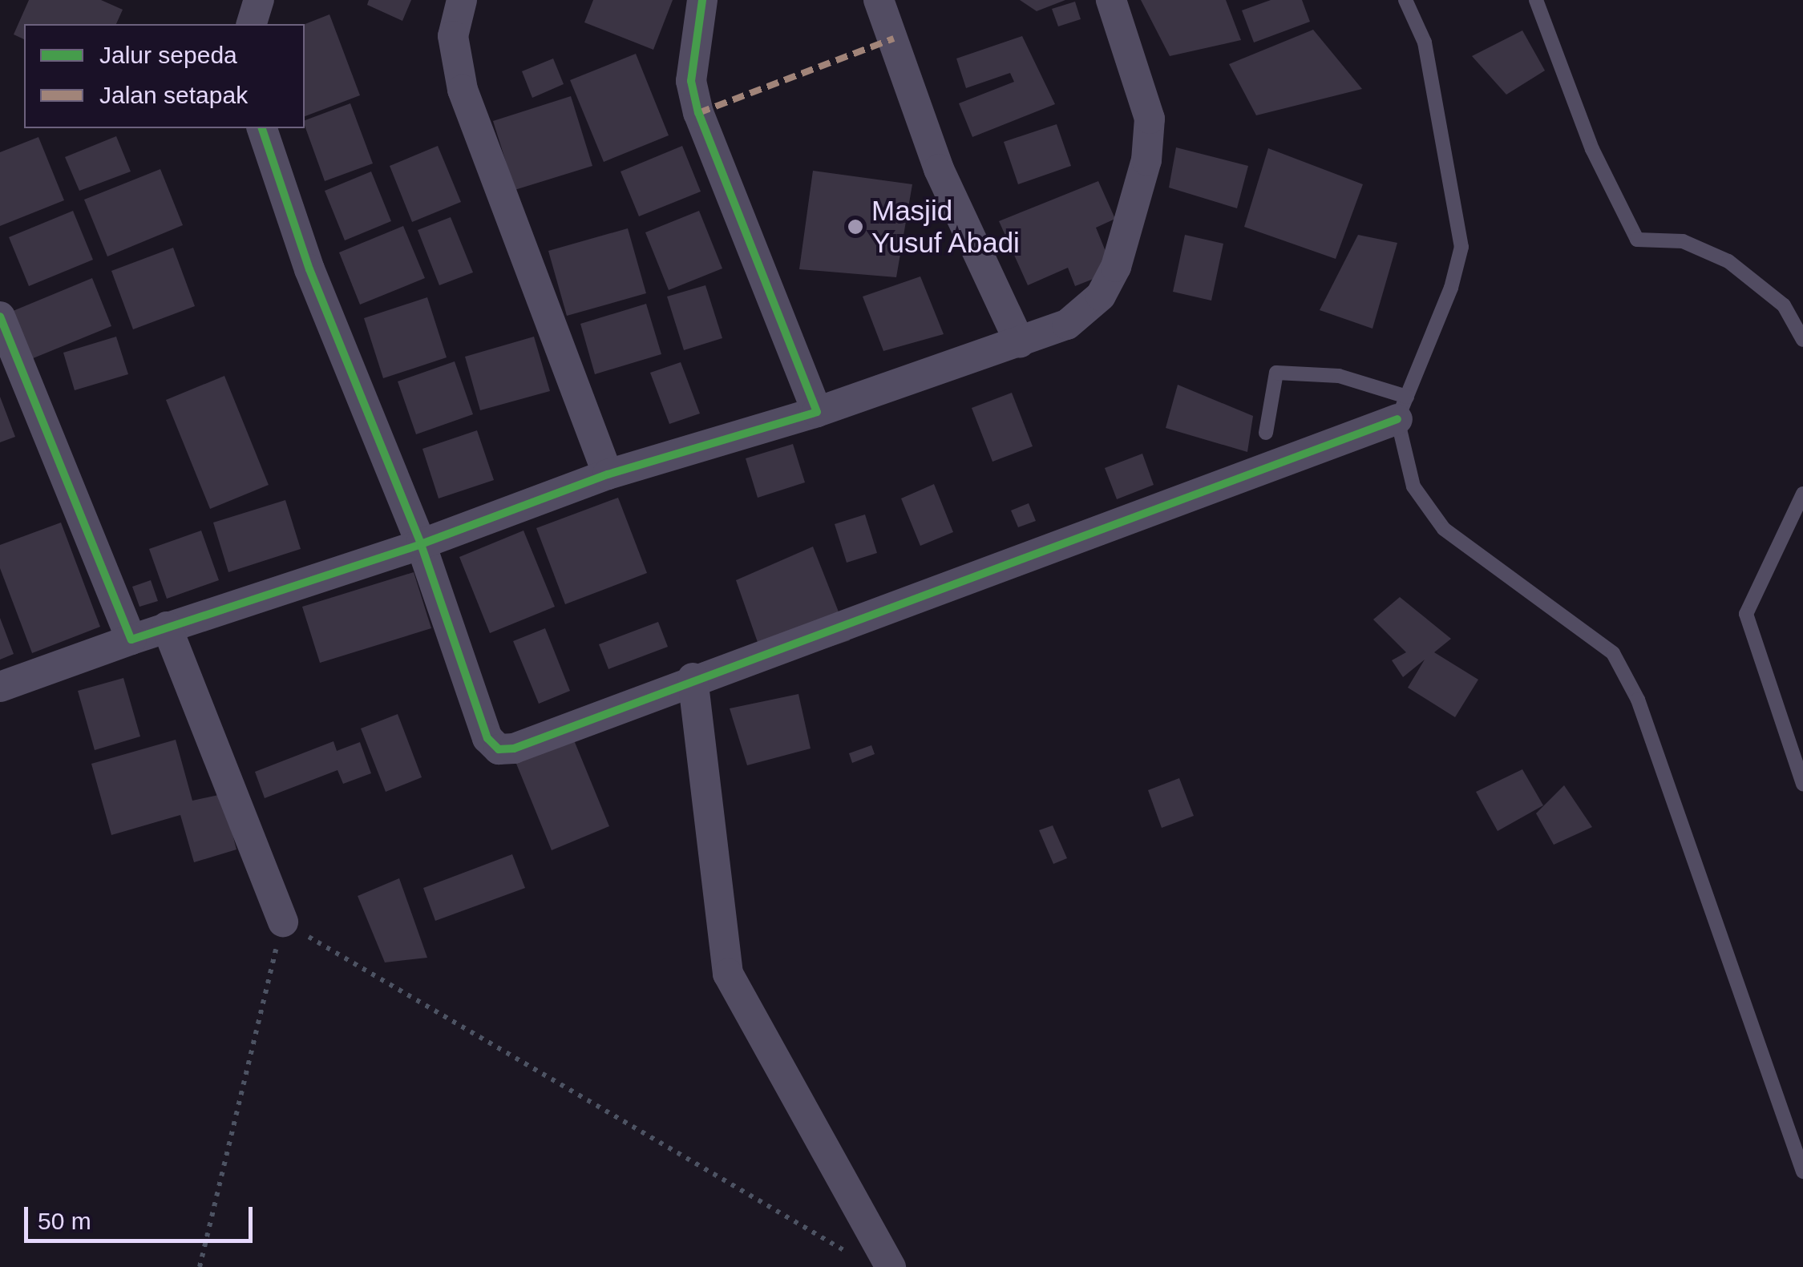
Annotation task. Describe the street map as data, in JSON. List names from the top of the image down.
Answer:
{
  "places": ["Masjid Yusuf Abadi"],
  "legend": ["Jalur sepeda", "Jalan setapak"],
  "scale_bar": "50 m"
}
